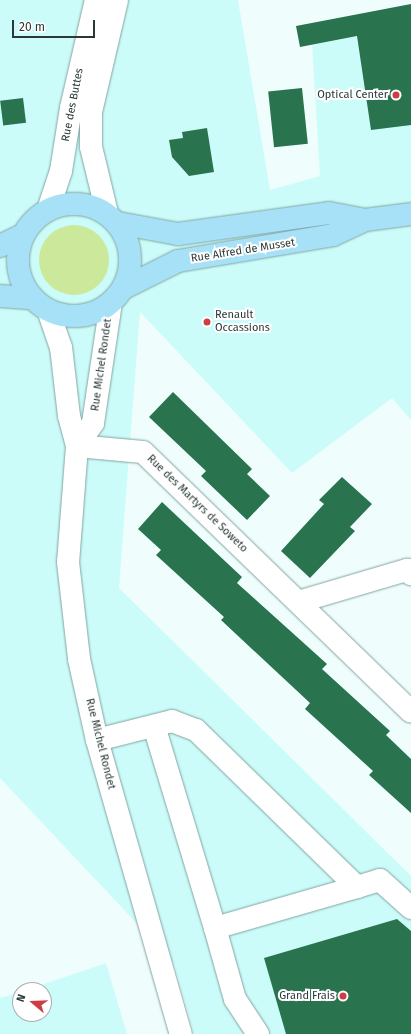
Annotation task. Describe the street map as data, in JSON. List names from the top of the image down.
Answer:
{
  "streets": {
    "main road": ["Rue Alfred de Musset"],
    "street": ["Rue des Buttes", "Rue Michel Rondet", "Rue des Martyrs de Soweto"]
  },
  "crossings": [
    ["Rue des Buttes", "Rue Alfred de Musset"],
    ["Rue des Buttes", "Rue Michel Rondet"],
    ["Rue Alfred de Musset", "Rue Michel Rondet"],
    ["Rue Michel Rondet", "Rue des Martyrs de Soweto"]
  ],
  "places": ["Optical Center", "Renault Occassions", "Grand Frais"],
  "scale_bar": "20 m",
  "north": "left"
}
